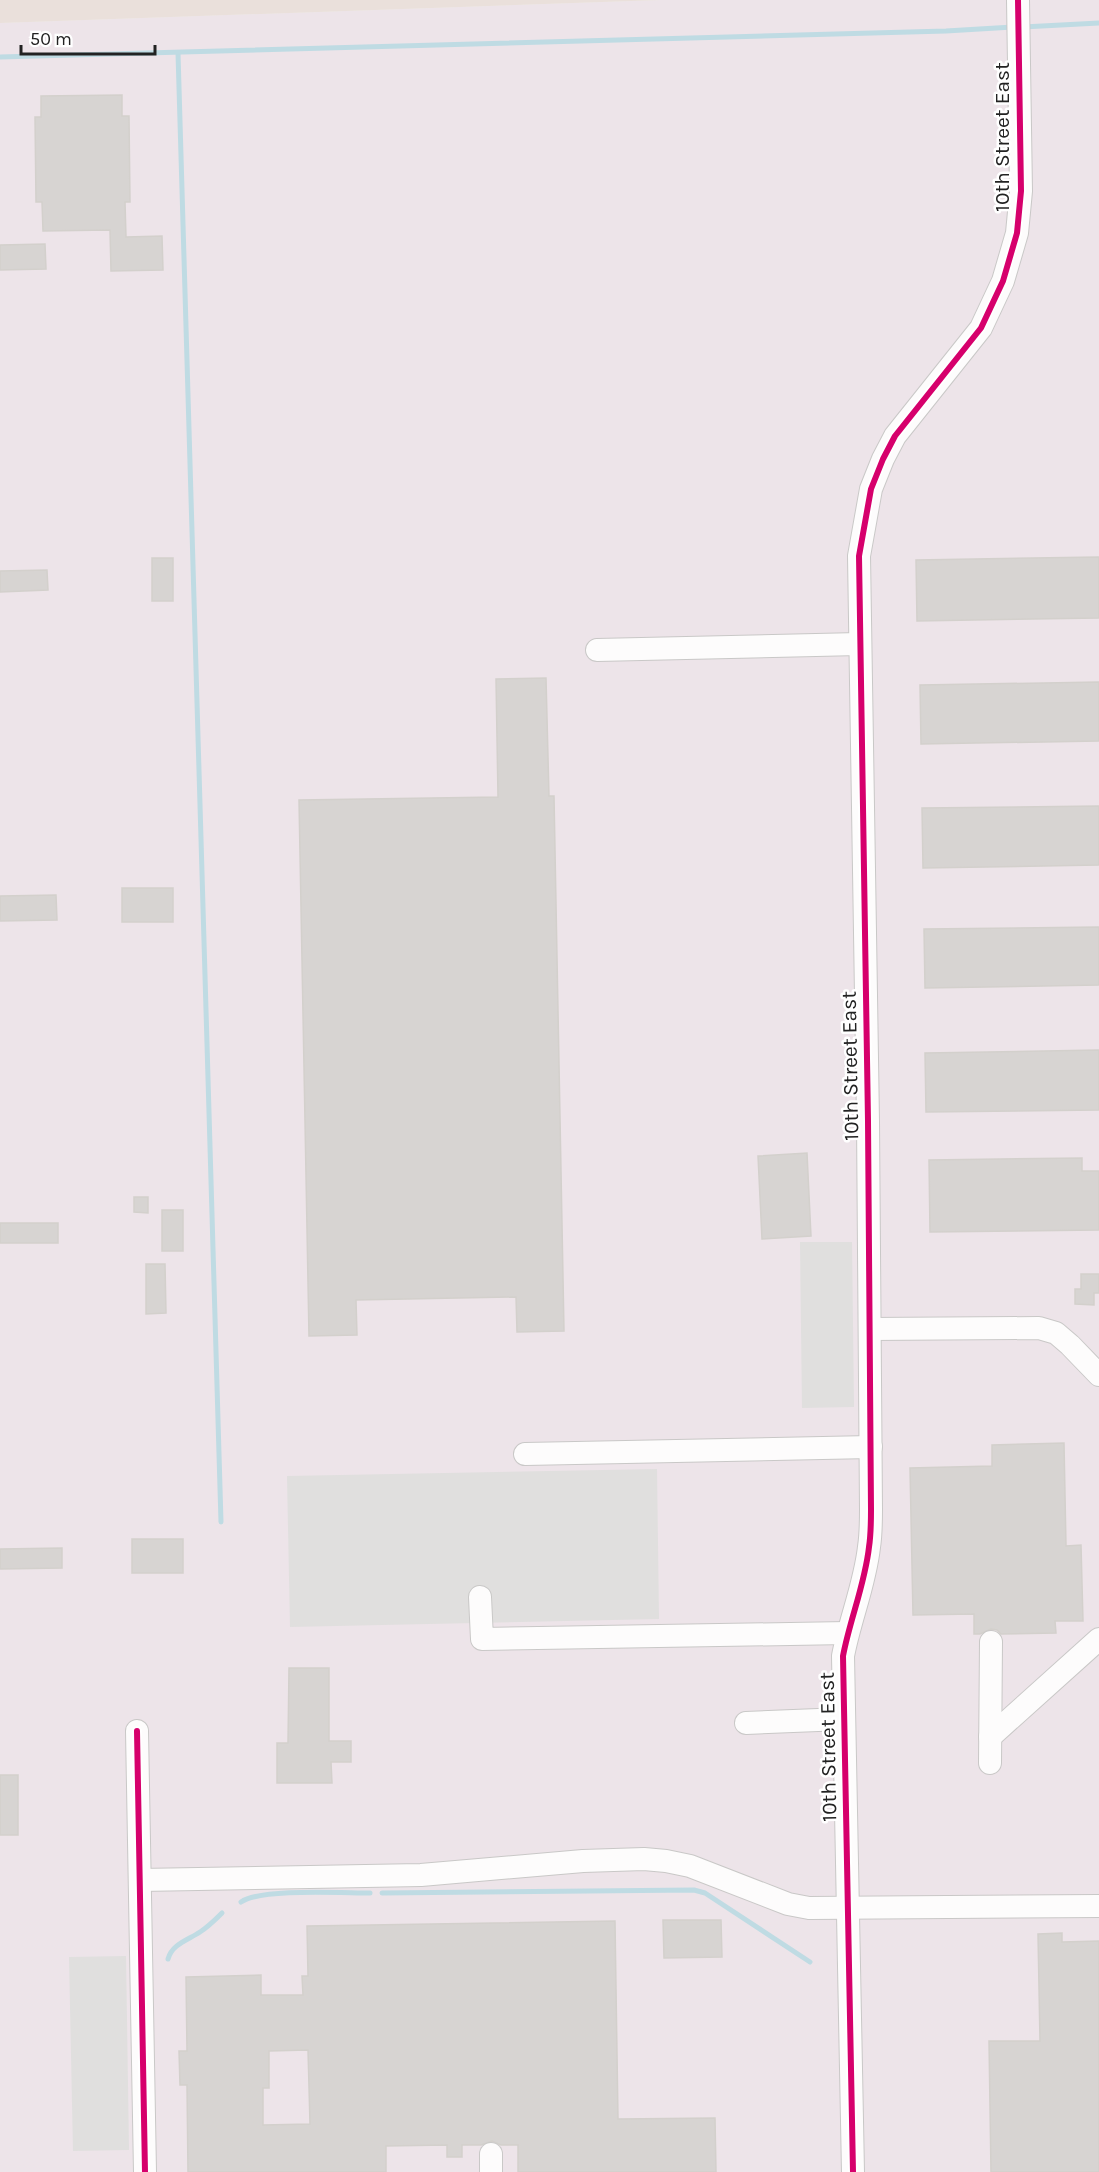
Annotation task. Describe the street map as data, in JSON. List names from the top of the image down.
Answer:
{
  "streets": {
    "street": ["10th Street East"]
  },
  "scale_bar": "50 m"
}
